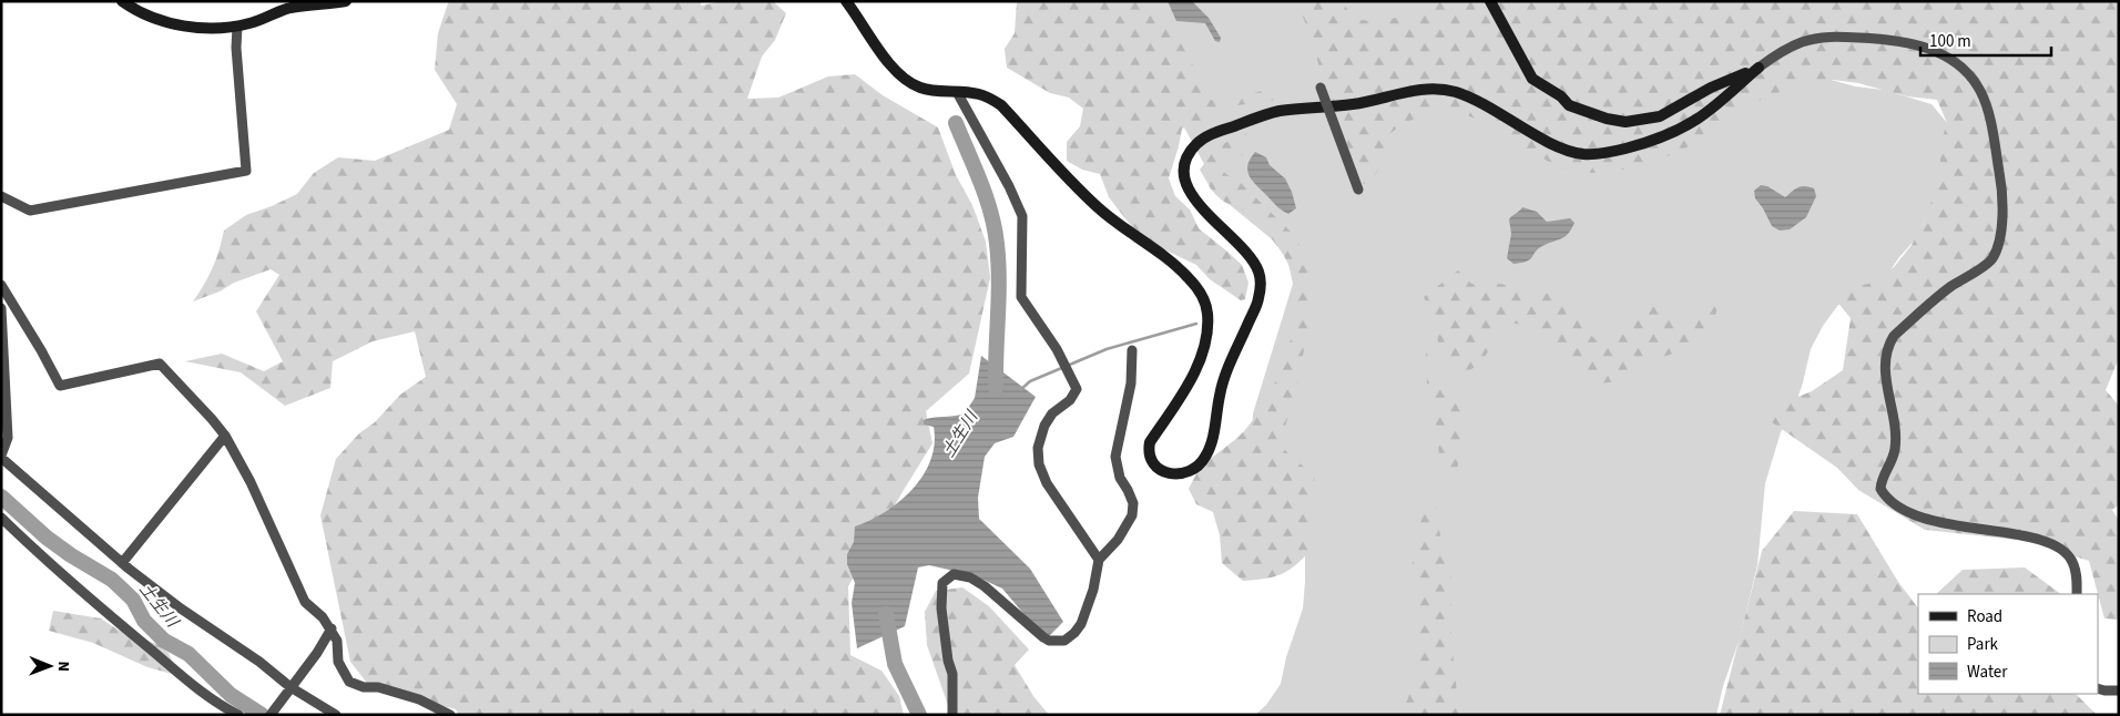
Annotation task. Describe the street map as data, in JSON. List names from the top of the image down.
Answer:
{
  "water": ["土生川"],
  "legend": ["Road", "Park", "Water"],
  "scale_bar": "100 m",
  "north": "right"
}
